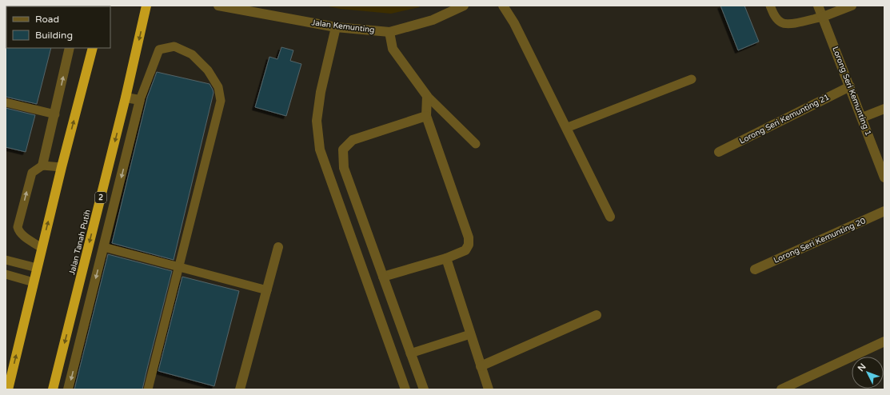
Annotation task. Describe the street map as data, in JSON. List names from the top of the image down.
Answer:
{
  "streets": {
    "highway": ["2", "Jalan Tanah Putih"],
    "street": [
      "Jalan Kemunting",
      "Lorong Seri Kemunting 1",
      "Lorong Seri Kemunting 21",
      "Lorong Seri Kemunting 20"
    ]
  },
  "crossings": [
    ["Lorong Seri Kemunting 1", "Lorong Seri Kemunting 21"]
  ],
  "legend": ["Road", "Building"],
  "north": "top left"
}
